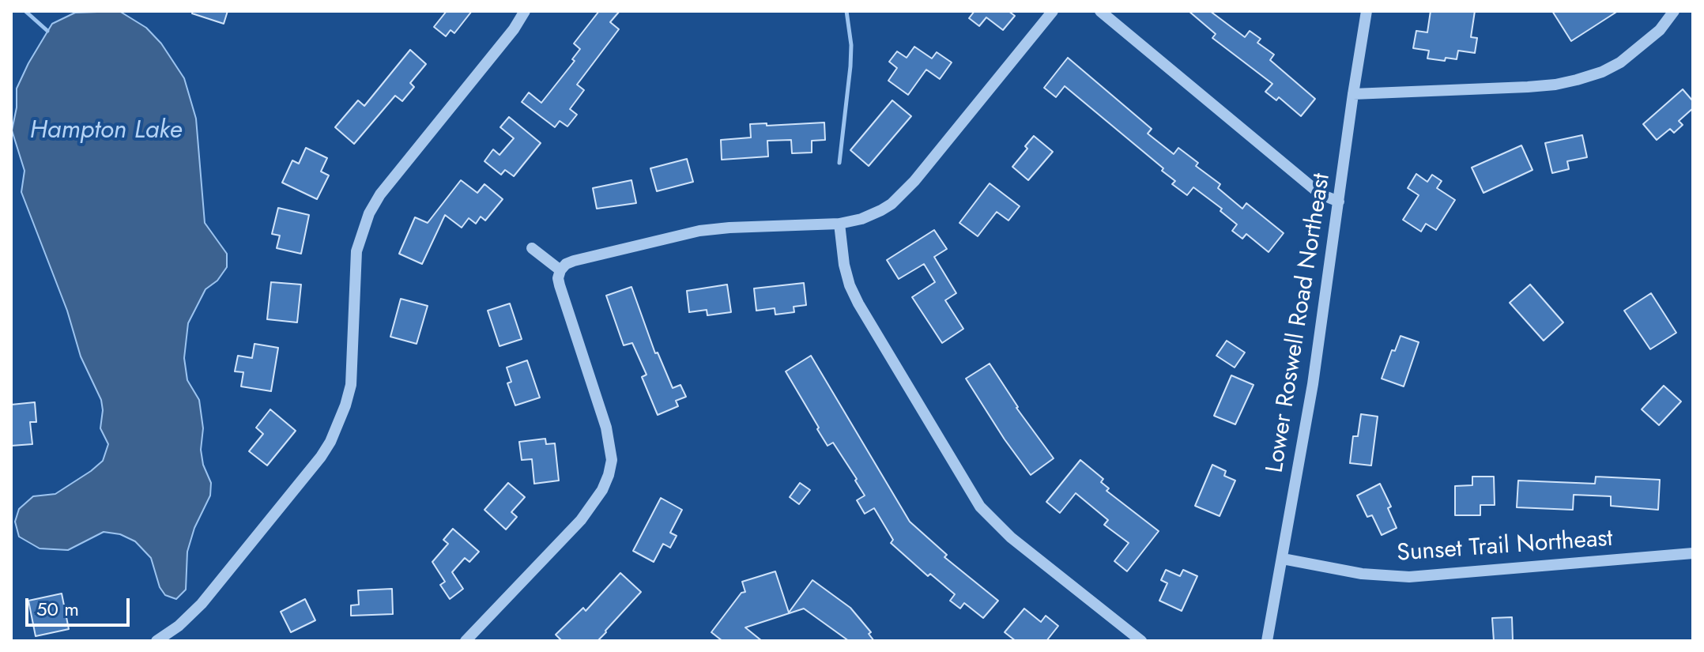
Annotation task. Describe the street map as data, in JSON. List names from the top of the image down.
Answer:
{
  "streets": {
    "street": ["Lower Roswell Road Northeast", "Sunset Trail Northeast"]
  },
  "crossings": [
    ["Lower Roswell Road Northeast", "Sunset Trail Northeast"]
  ],
  "water": ["Hampton Lake"],
  "scale_bar": "50 m"
}
